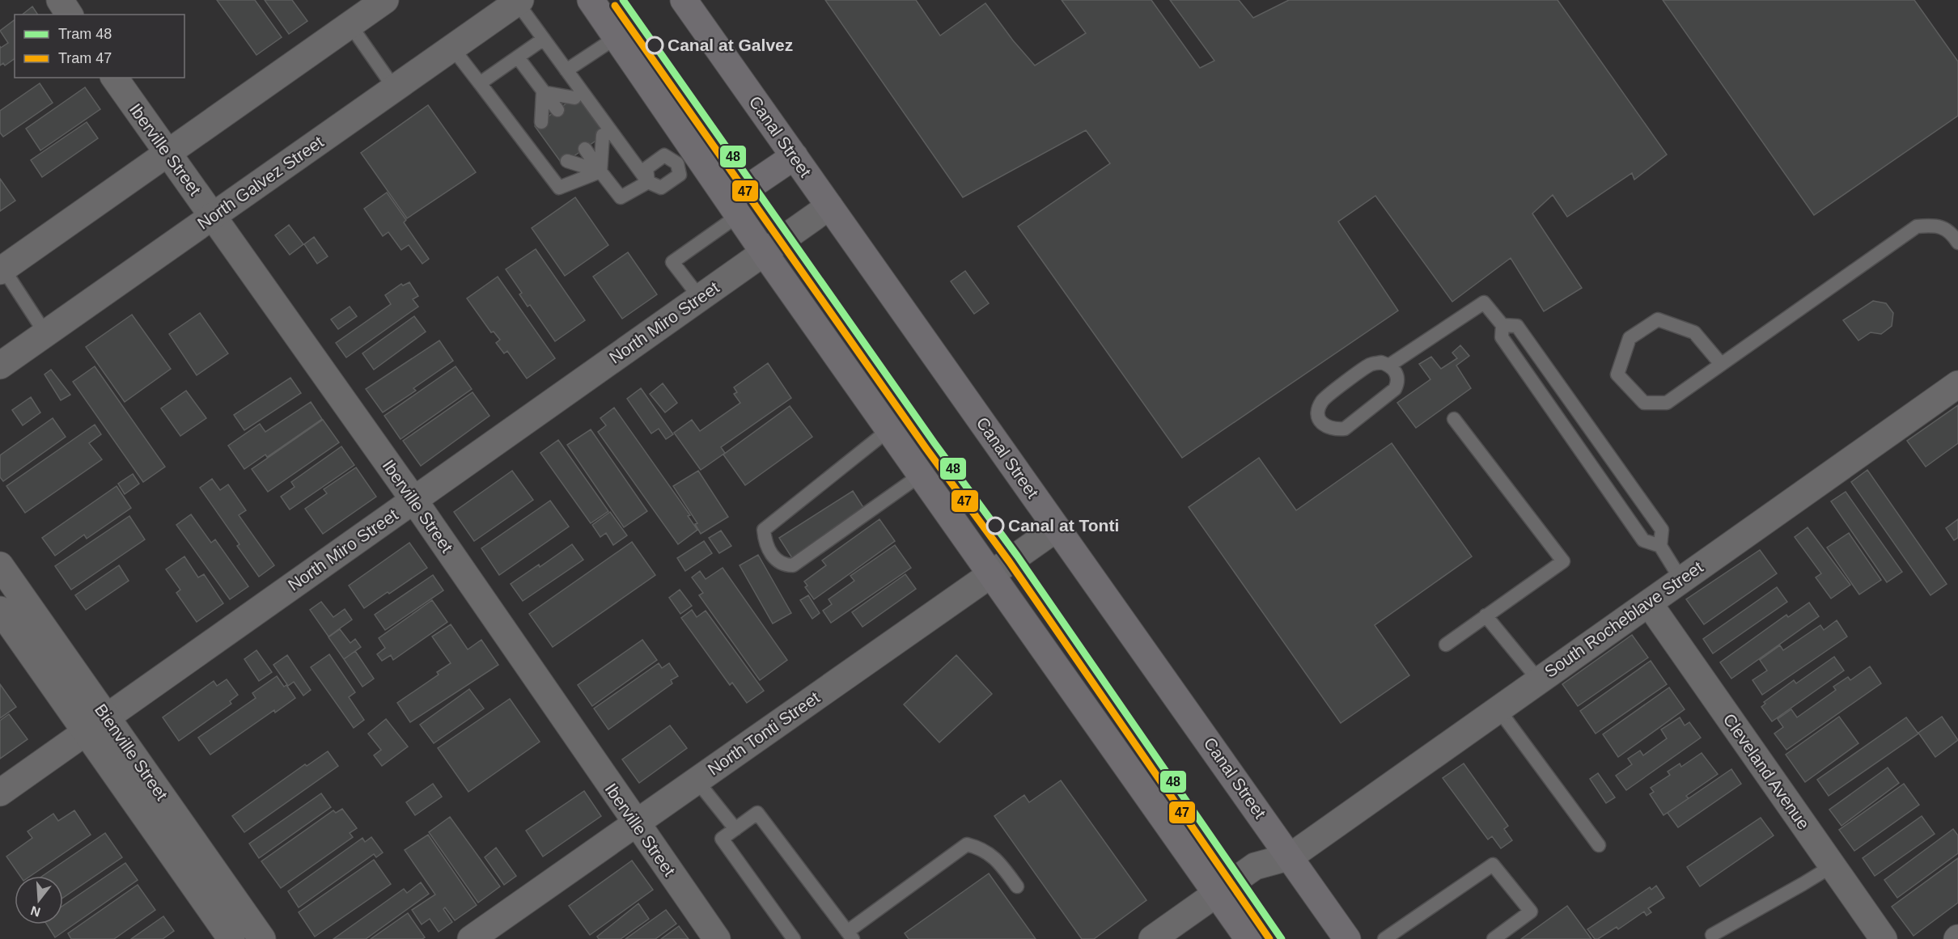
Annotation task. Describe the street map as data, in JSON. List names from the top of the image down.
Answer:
{
  "streets": {
    "main road": ["Canal Street"],
    "street": [
      "Iberville Street",
      "North Galvez Street",
      "North Miro Street",
      "South Rocheblave Street",
      "North Tonti Street",
      "Bienville Street",
      "Cleveland Avenue"
    ]
  },
  "crossings": [
    ["Canal Street", "North Miro Street"],
    ["Canal Street", "South Rocheblave Street"],
    ["Canal Street", "North Tonti Street"],
    ["Iberville Street", "North Galvez Street"],
    ["Iberville Street", "North Miro Street"],
    ["Iberville Street", "North Tonti Street"],
    ["North Miro Street", "Bienville Street"],
    ["South Rocheblave Street", "Cleveland Avenue"]
  ],
  "places": ["Canal at Galvez", "Canal at Tonti"],
  "lines": ["tram line 48", "tram line 47"],
  "legend": ["Tram 48", "Tram 47"],
  "north": "bottom"
}
